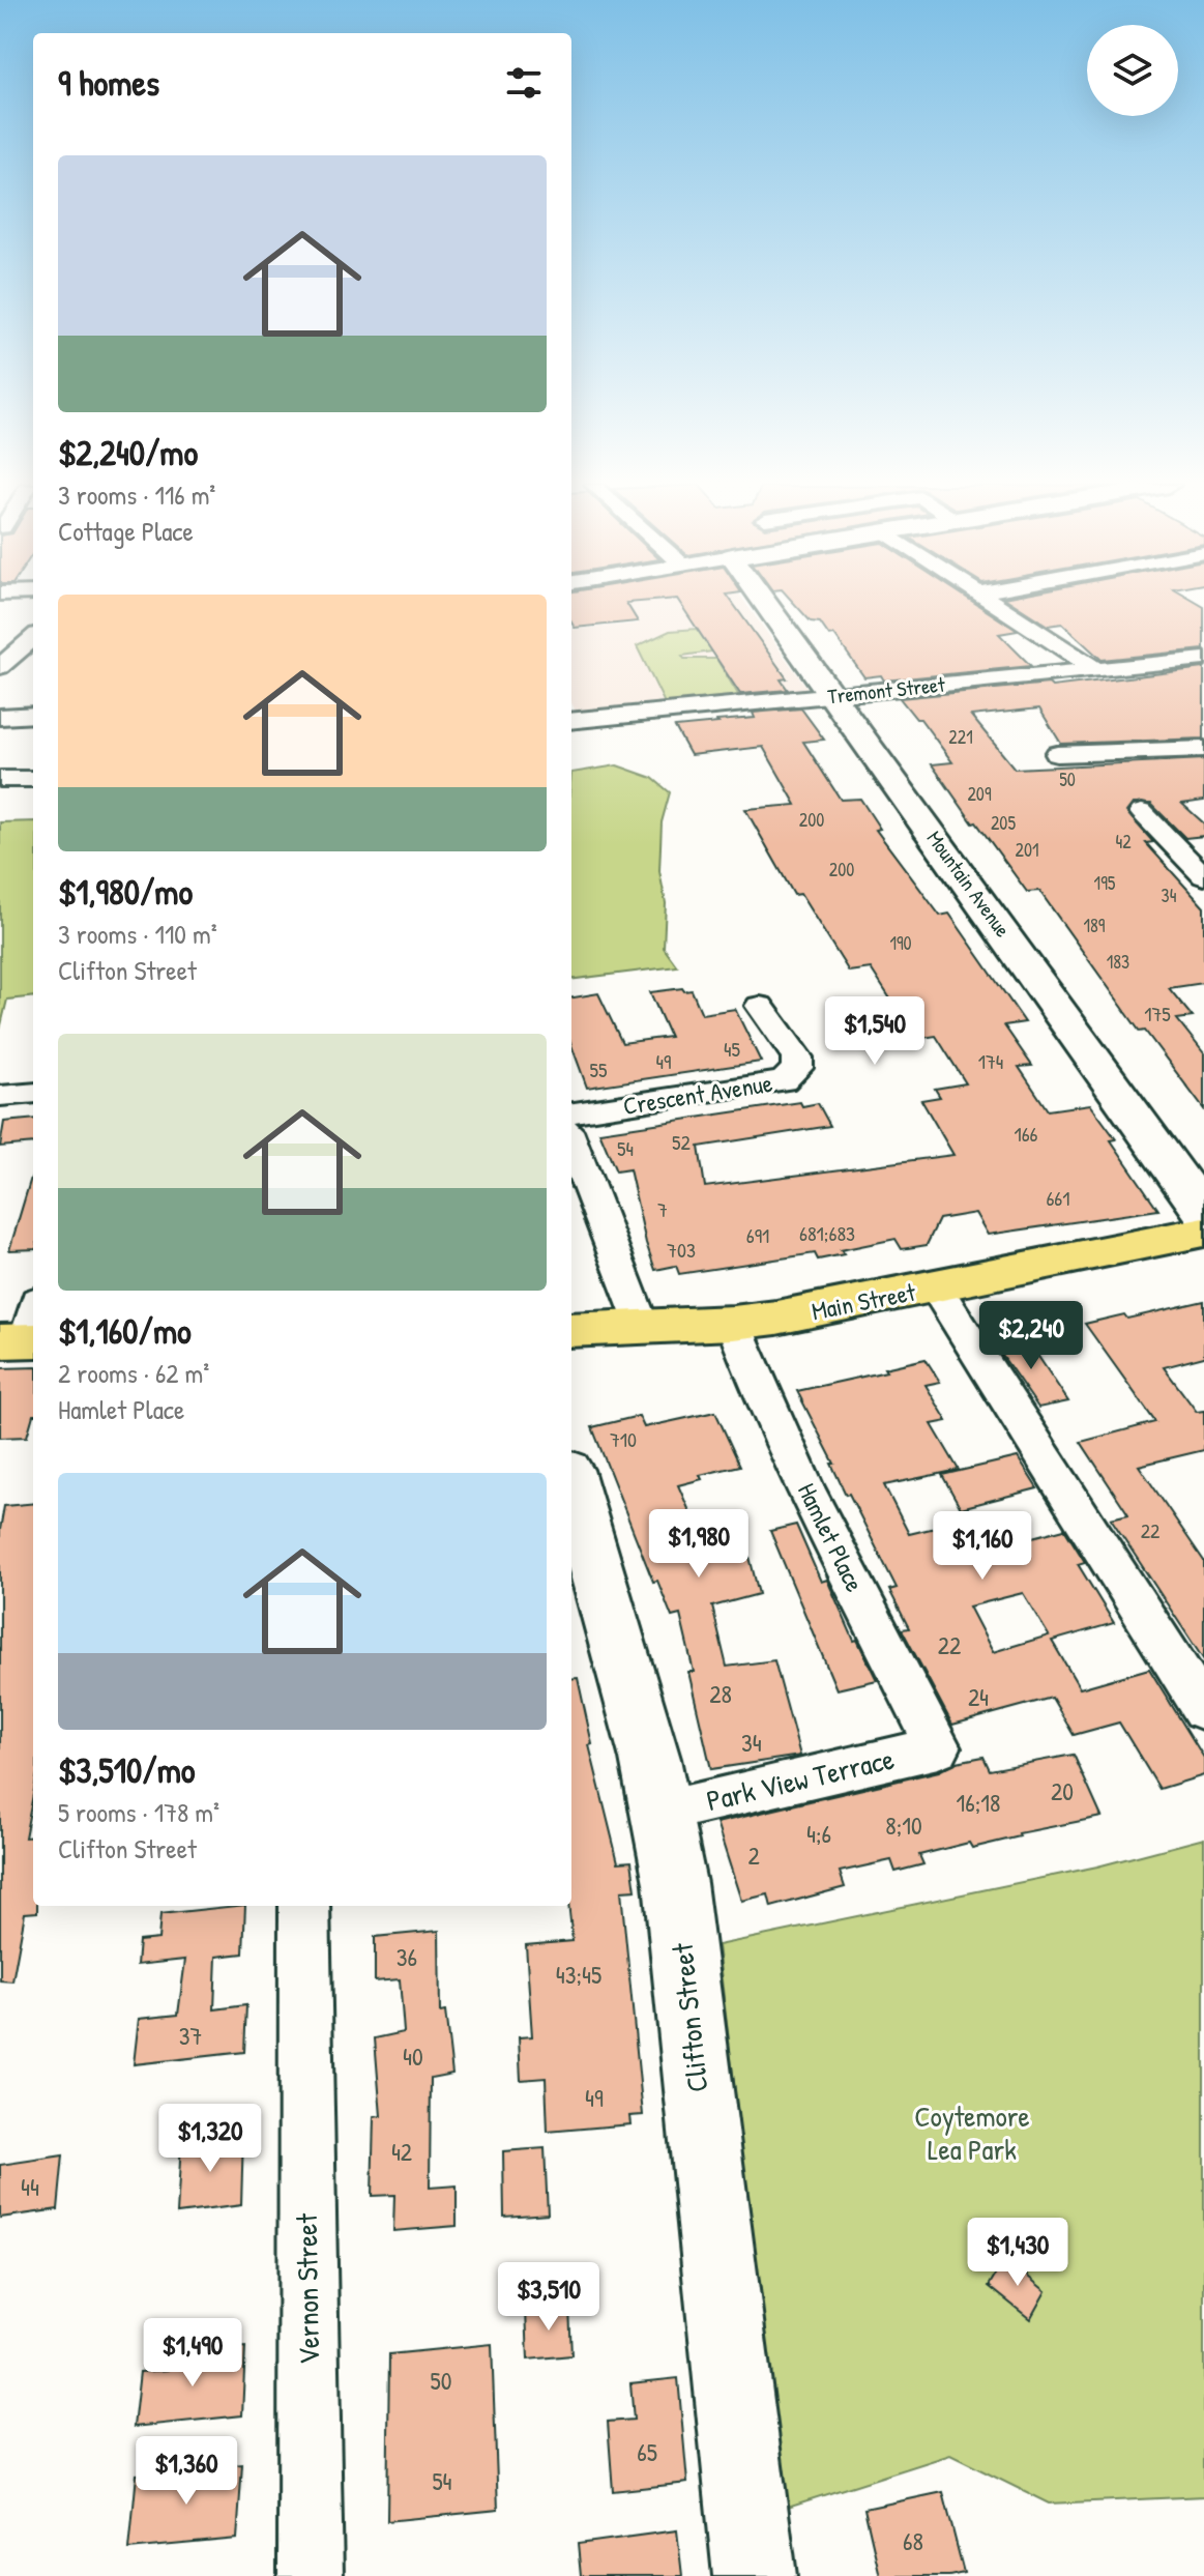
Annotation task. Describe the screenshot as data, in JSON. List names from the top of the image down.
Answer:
{
  "streets": {
    "main road": ["Main Street"],
    "street": [
      "Tremont Street",
      "Mountain Avenue",
      "Crescent Avenue",
      "Hamlet Place",
      "Park View Terrace",
      "Clifton Street",
      "Vernon Street"
    ]
  },
  "crossings": [
    ["Tremont Street", "Mountain Avenue"],
    ["Main Street", "Hamlet Place"],
    ["Hamlet Place", "Park View Terrace"],
    ["Park View Terrace", "Clifton Street"]
  ],
  "parks": ["Coytemore Lea Park"],
  "house_numbers": [
    "221",
    "50",
    "209",
    "200",
    "205",
    "42",
    "201",
    "200",
    "195",
    "34",
    "189",
    "190",
    "183",
    "175",
    "45",
    "49",
    "174",
    "55",
    "166",
    "52",
    "54",
    "661",
    "7",
    "681;683",
    "691",
    "703",
    "710",
    "22",
    "22",
    "28",
    "24",
    "34",
    "20",
    "16;18",
    "8;10",
    "4;6",
    "2",
    "36",
    "43;45",
    "37",
    "40",
    "49",
    "42",
    "44",
    "50",
    "65",
    "54",
    "68"
  ],
  "page": {
    "heading": "9 homes",
    "list": [
      {
        "name": "$2,240/mo",
        "note": "3 rooms · 116 m² · Cottage Place"
      },
      {
        "name": "$1,980/mo",
        "note": "3 rooms · 110 m² · Clifton Street"
      },
      {
        "name": "$1,160/mo",
        "note": "2 rooms · 62 m² · Hamlet Place"
      },
      {
        "name": "$3,510/mo",
        "note": "5 rooms · 178 m² · Clifton Street"
      }
    ],
    "price": [
      "$1,540",
      "$2,240",
      "$1,980",
      "$1,160",
      "$1,320",
      "$1,430",
      "$3,510",
      "$1,490",
      "$1,360"
    ]
  }
}
